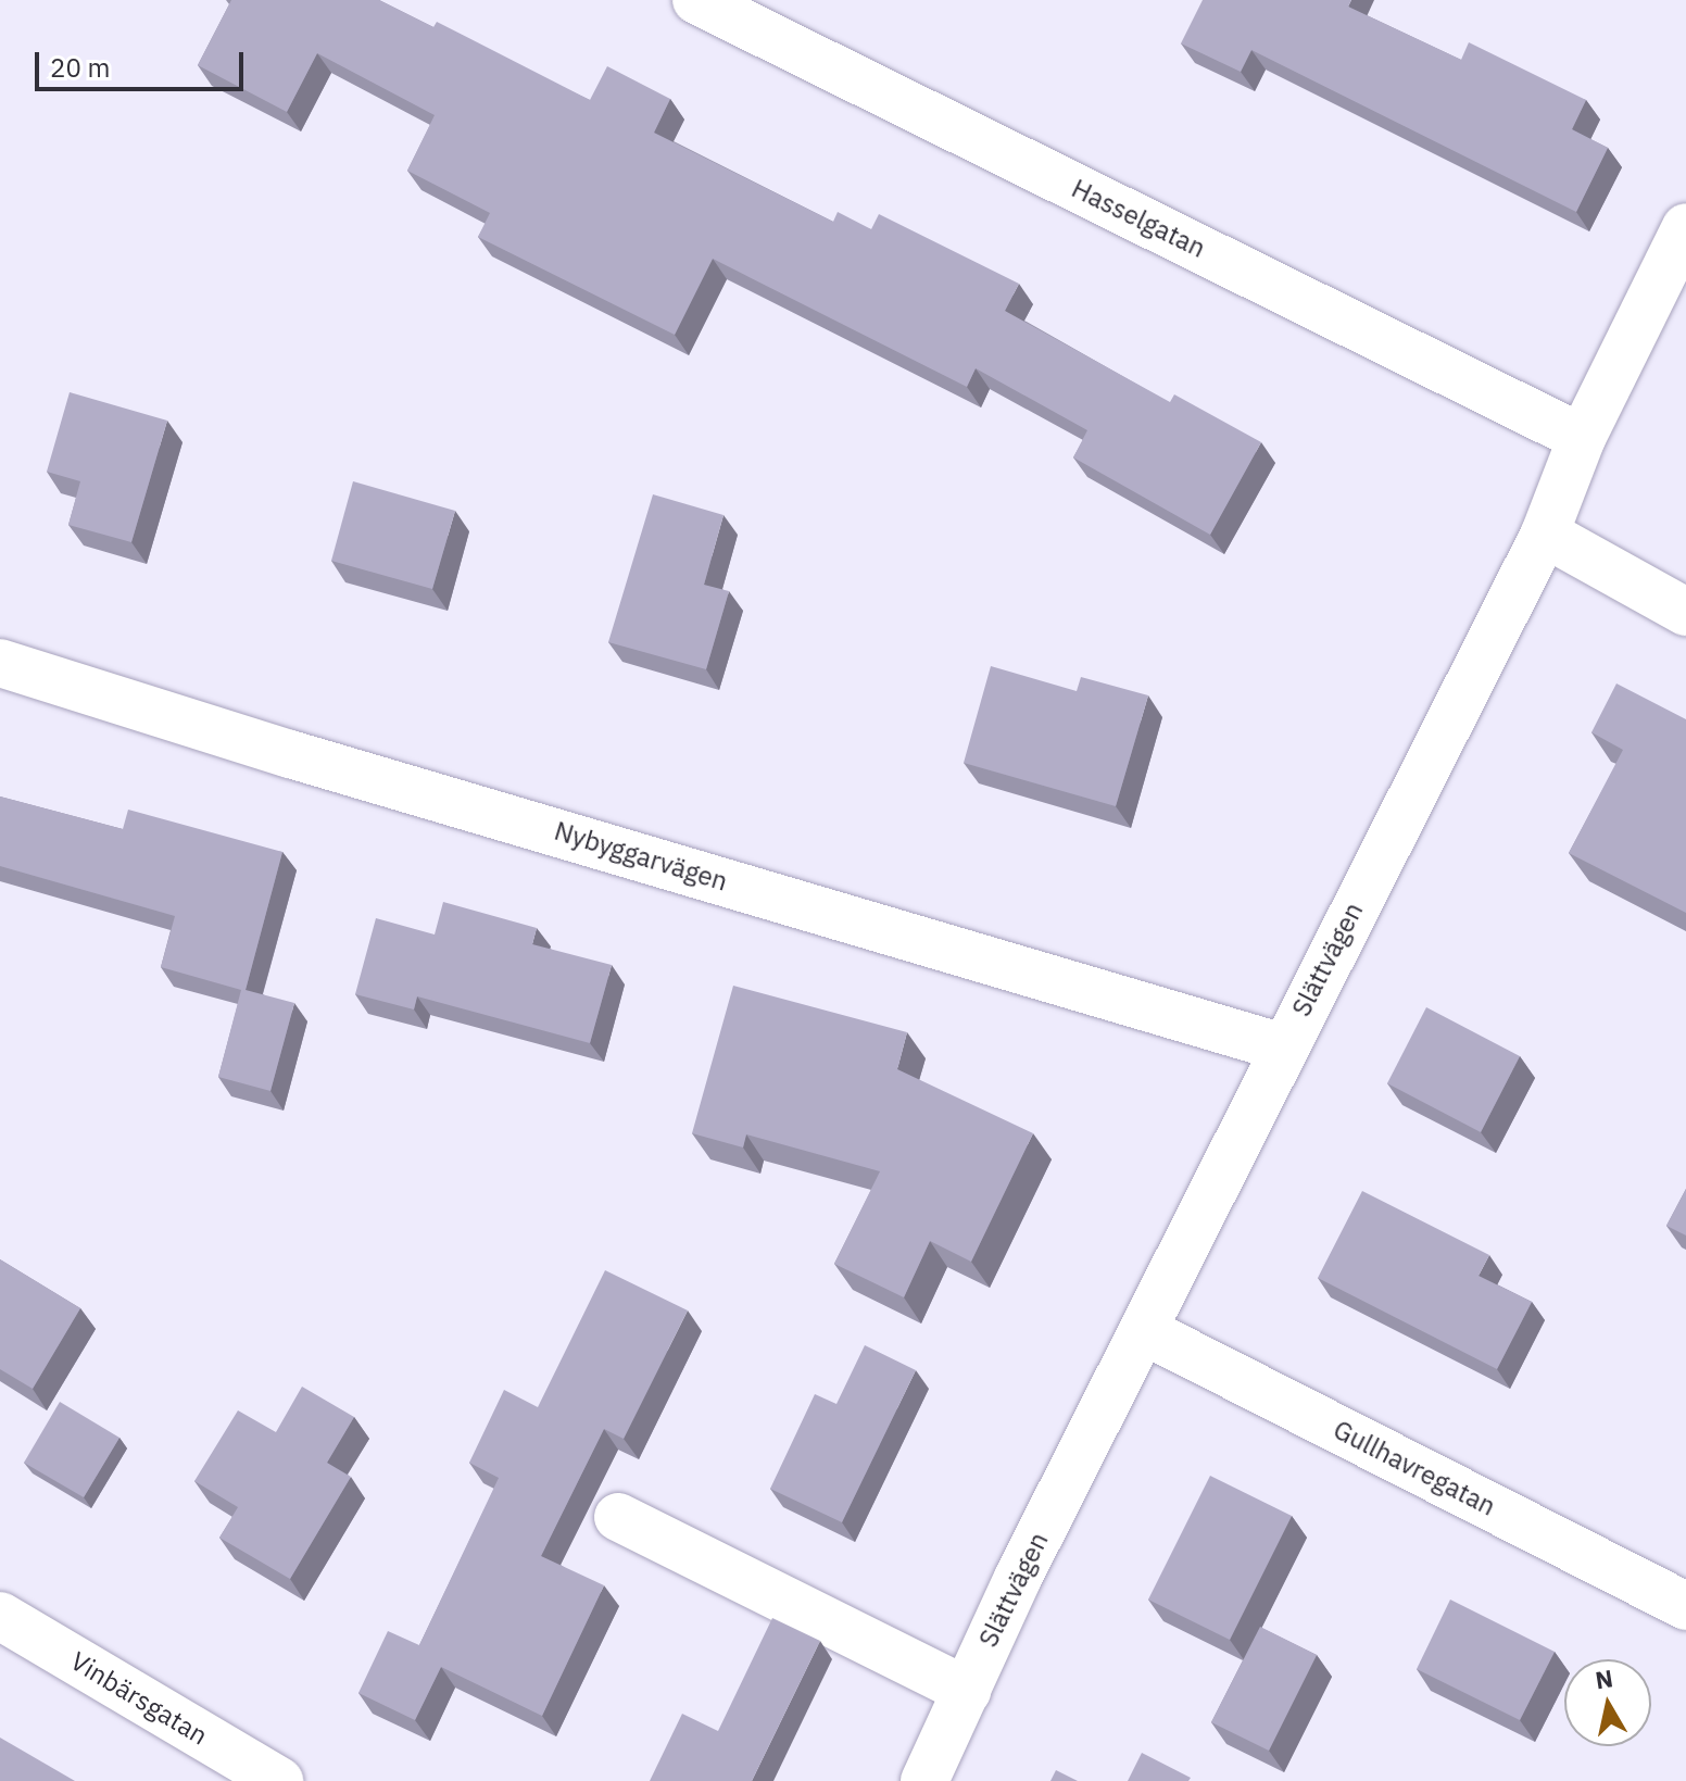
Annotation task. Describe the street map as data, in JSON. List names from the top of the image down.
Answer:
{
  "streets": {
    "street": [
      "Hasselgatan",
      "Nybyggarvägen",
      "Slättvägen",
      "Gullhavregatan",
      "Vinbärsgatan"
    ]
  },
  "crossings": [
    ["Hasselgatan", "Slättvägen"],
    ["Nybyggarvägen", "Slättvägen"],
    ["Slättvägen", "Gullhavregatan"]
  ],
  "scale_bar": "20 m",
  "north": "top"
}
